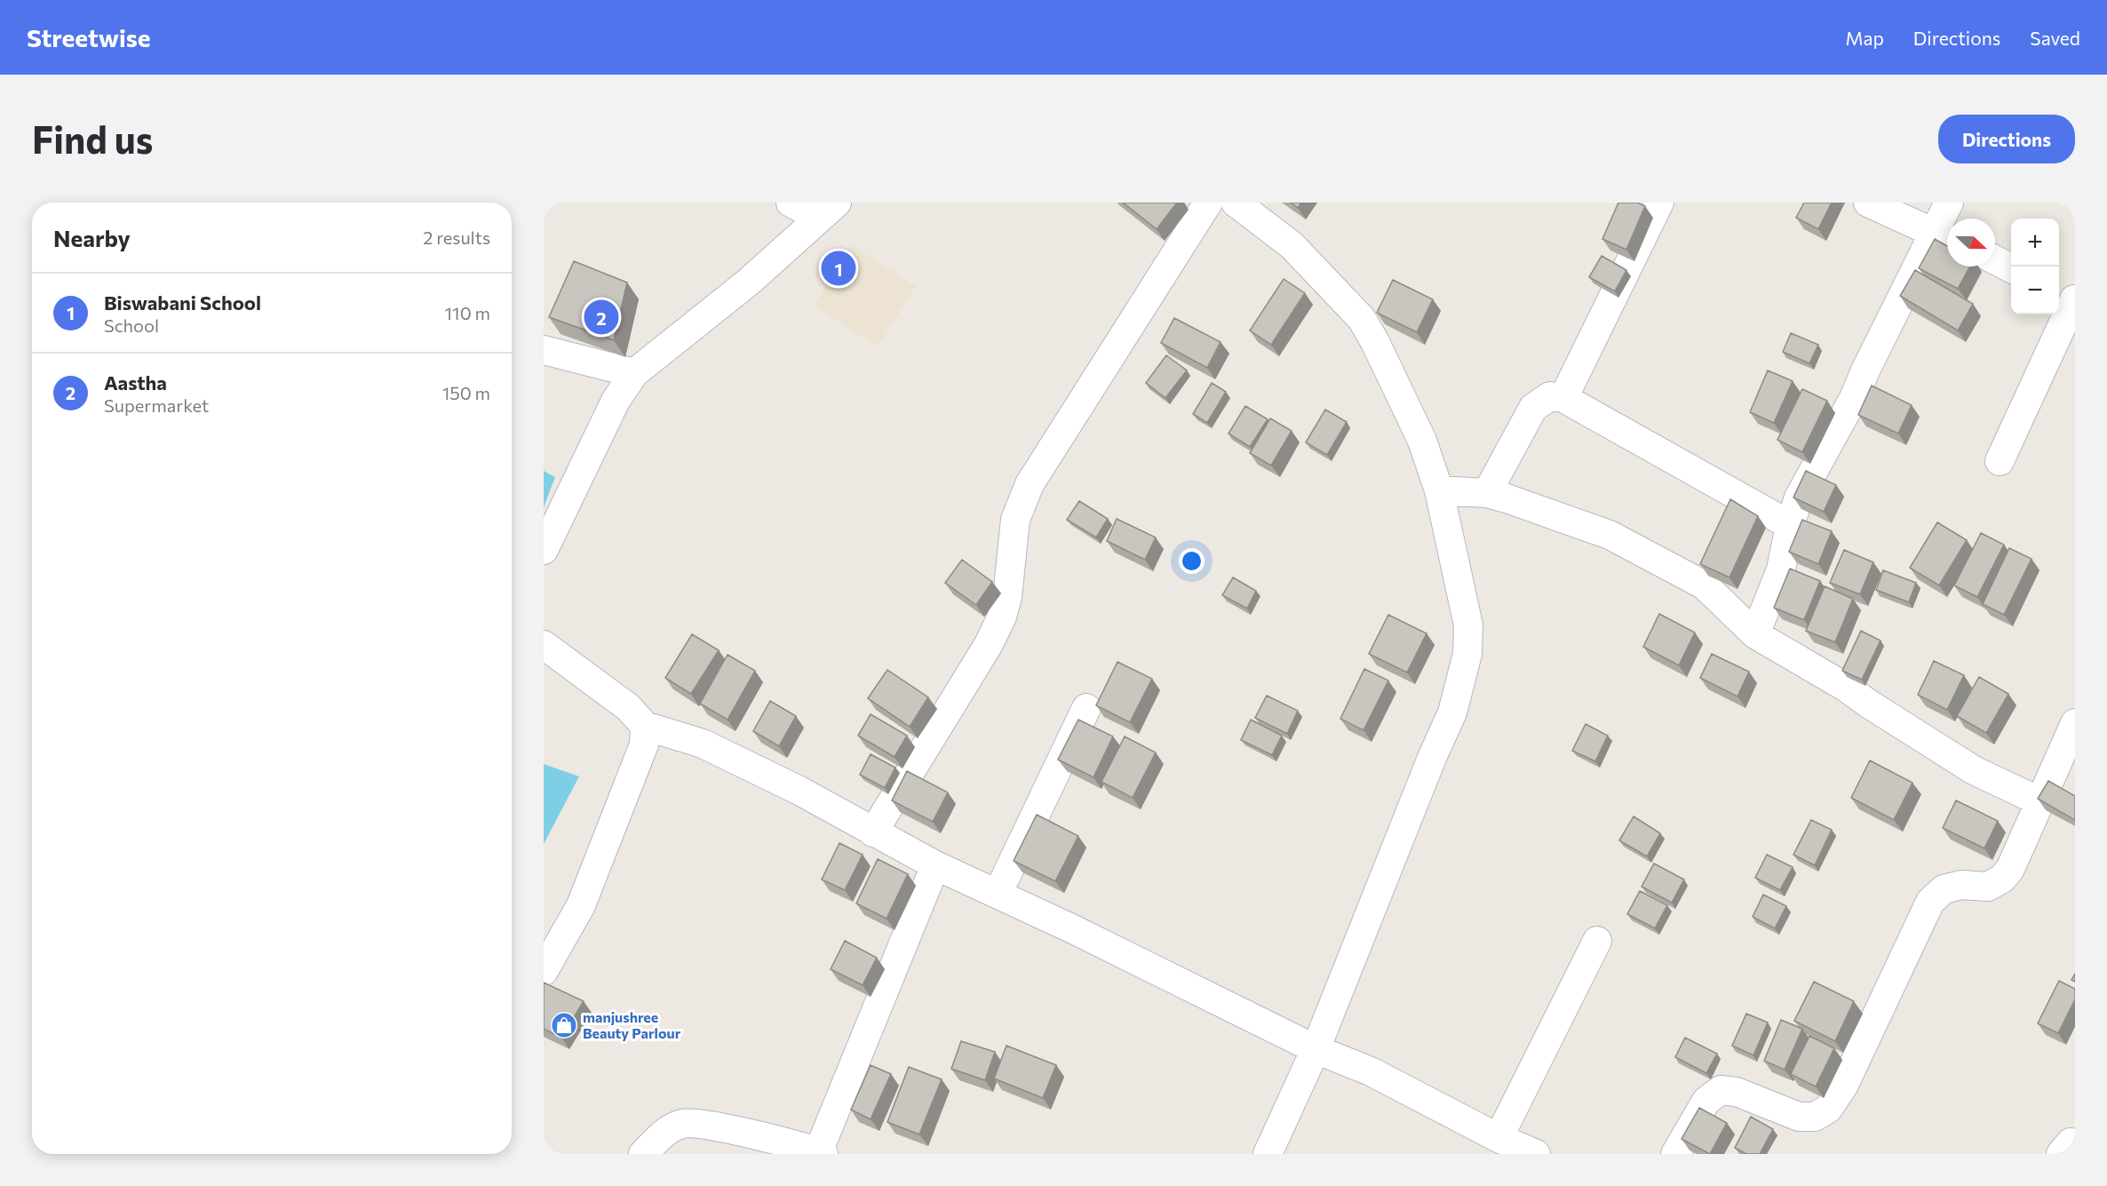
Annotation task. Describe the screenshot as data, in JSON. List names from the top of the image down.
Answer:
{
  "places": {
    "shop": ["manjushree Beauty Parlour"]
  },
  "north": "right",
  "page": {
    "header": "Streetwise",
    "nav": ["Map", "Directions", "Saved"],
    "buttons": "Directions",
    "title": "Find us",
    "heading": ["Nearby", "2 results"],
    "map_buttons": ["+", "−"],
    "pins": ["1", "2"],
    "list": [
      {
        "mark": "1",
        "name": "Biswabani School",
        "note": "School",
        "value": "110 m"
      },
      {
        "mark": "2",
        "name": "Aastha",
        "note": "Supermarket",
        "value": "150 m"
      }
    ]
  }
}
